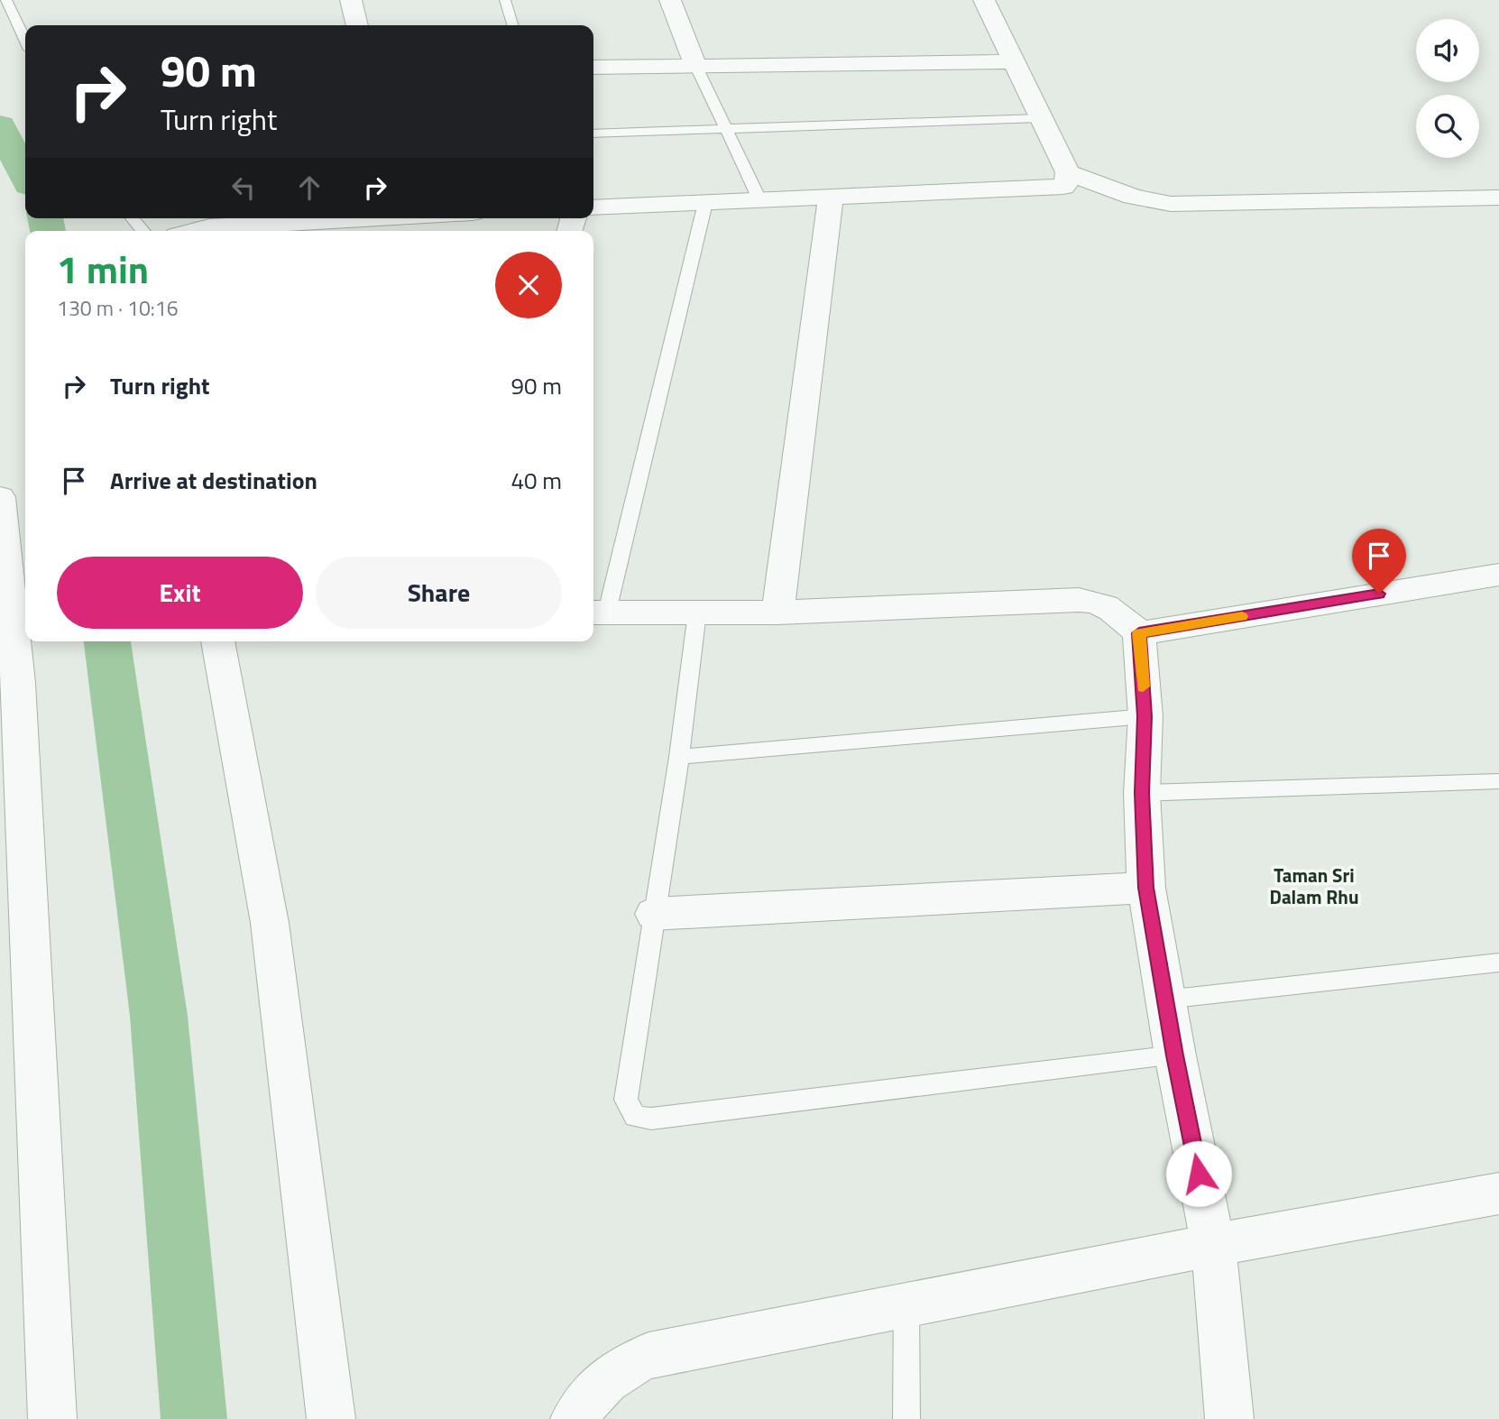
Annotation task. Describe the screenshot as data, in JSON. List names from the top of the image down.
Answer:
{
  "districts": ["Taman Sri Dalam Rhu"],
  "page": {
    "turn": ["90 m", "Turn right"],
    "heading": ["1 min", "130 m · 10:16"],
    "list": [
      {
        "name": "Turn right",
        "value": "90 m"
      },
      {
        "name": "Arrive at destination",
        "value": "40 m"
      }
    ],
    "buttons": ["Exit", "Share"]
  }
}
